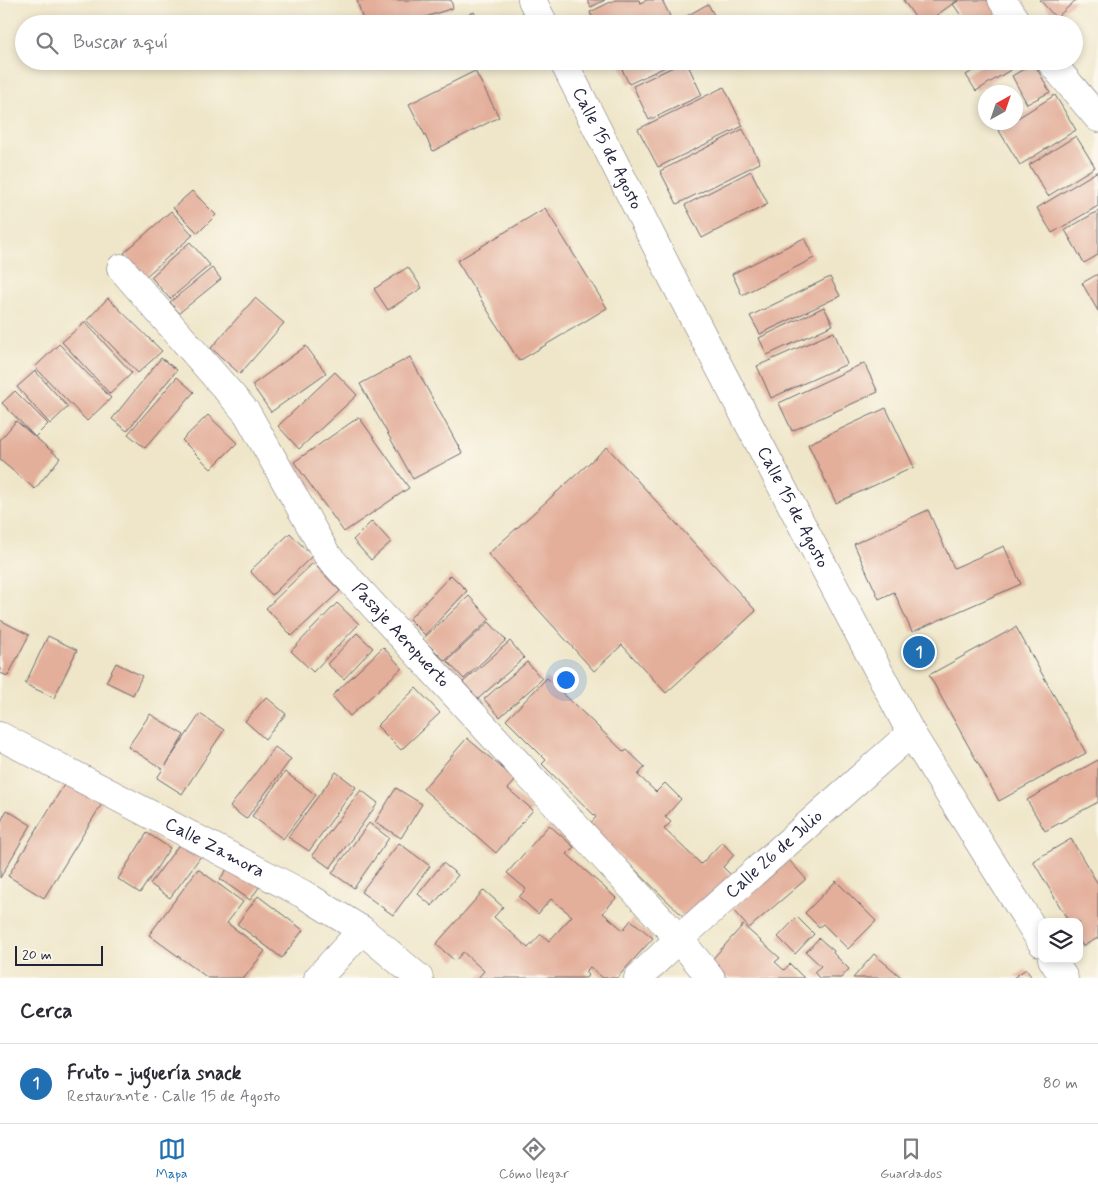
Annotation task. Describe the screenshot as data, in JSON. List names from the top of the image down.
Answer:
{
  "streets": {
    "street": [
      "Calle 15 de Agosto",
      "Pasaje Aeropuerto",
      "Calle Zamora",
      "Calle 26 de Julio"
    ]
  },
  "crossings": [
    ["Calle 15 de Agosto", "Calle 26 de Julio"],
    ["Pasaje Aeropuerto", "Calle 26 de Julio"]
  ],
  "scale_bar": "20 m",
  "north": "top right",
  "page": {
    "search": "Buscar aquí",
    "pins": "1",
    "scale": "20 m",
    "heading": "Cerca",
    "list": [
      {
        "mark": "1",
        "name": "Fruto - juguería snack",
        "note": "Restaurante · Calle 15 de Agosto",
        "value": "80 m"
      }
    ],
    "nav": ["Mapa", "Cómo llegar", "Guardados"]
  }
}
